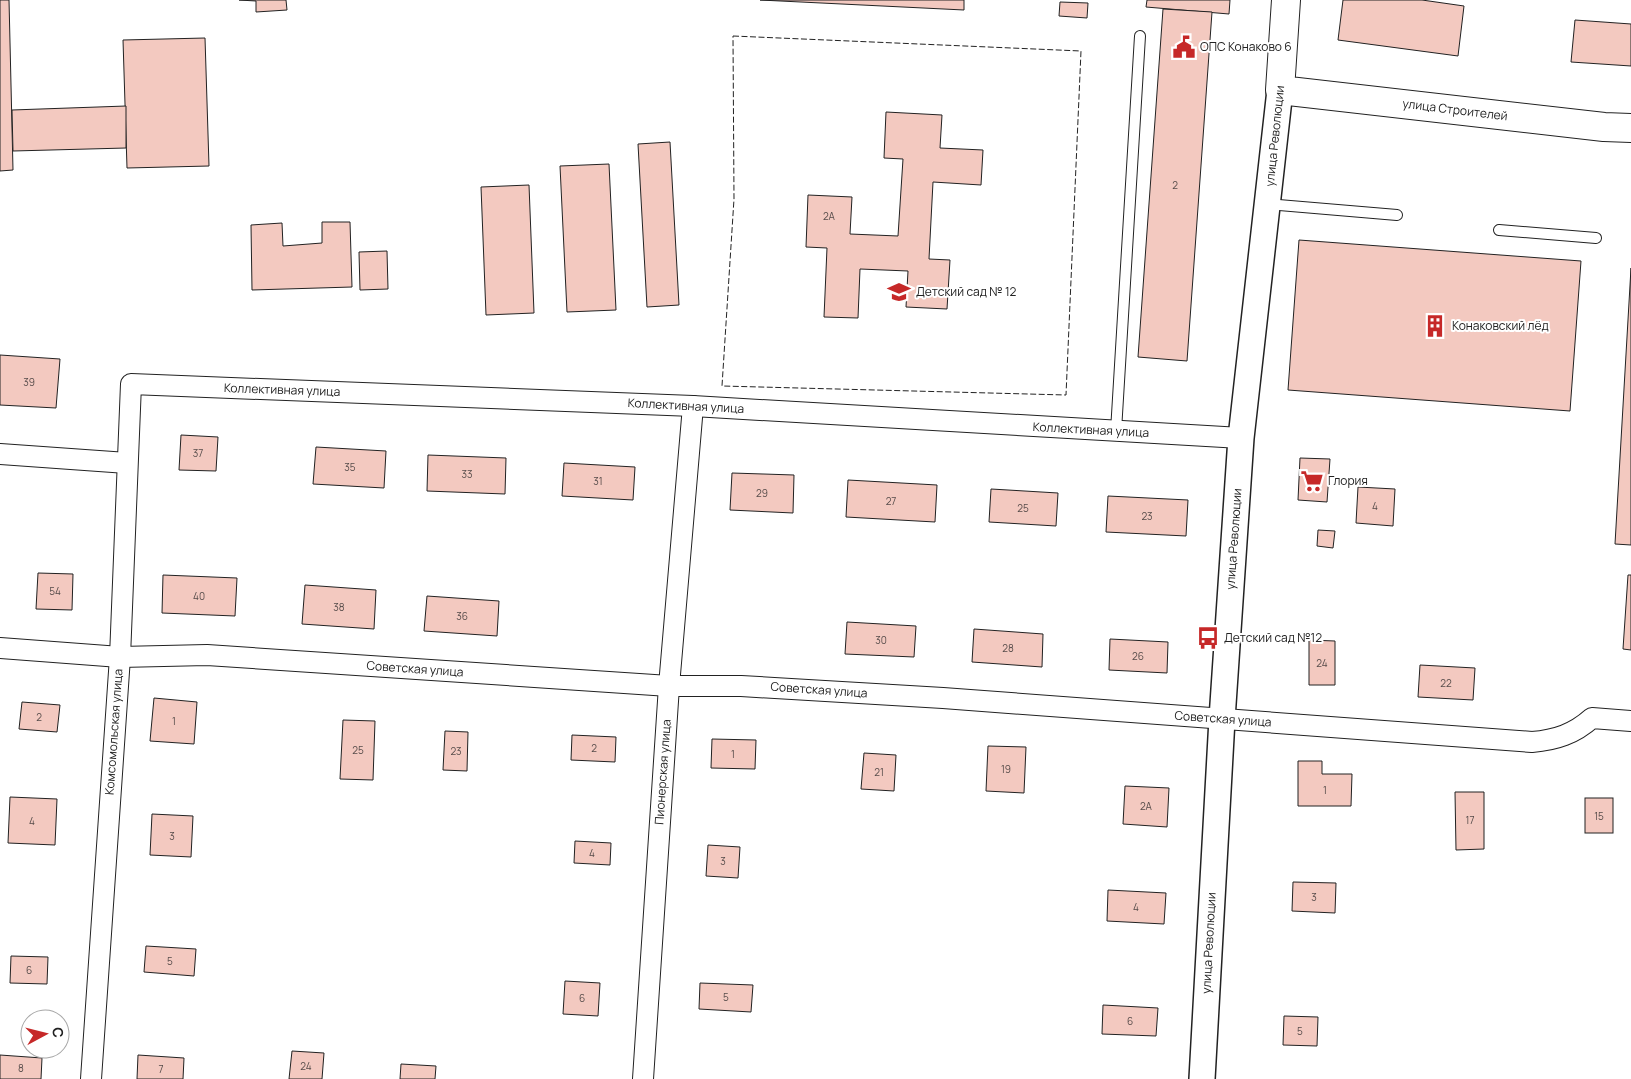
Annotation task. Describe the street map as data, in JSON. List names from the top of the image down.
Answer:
{
  "streets": {
    "main road": ["улица Строителей", "улица Революции"],
    "street": [
      "Коллективная улица",
      "Советская улица",
      "Комсомольская улица",
      "Пионерская улица"
    ]
  },
  "crossings": [
    ["улица Строителей", "улица Революции"],
    ["улица Революции", "Коллективная улица"],
    ["улица Революции", "Советская улица"],
    ["Коллективная улица", "Комсомольская улица"],
    ["Коллективная улица", "Пионерская улица"],
    ["Советская улица", "Комсомольская улица"],
    ["Советская улица", "Пионерская улица"]
  ],
  "places": {
    "public building": ["ОПС Конаково 6"],
    "school or university": ["Детский сад № 12"],
    "building": ["Конаковский лёд"],
    "supermarket": ["Глория"],
    "bus stop": ["Детский сад №12"]
  },
  "house_numbers": [
    "2",
    "2А",
    "39",
    "37",
    "35",
    "33",
    "31",
    "29",
    "27",
    "4",
    "25",
    "23",
    "54",
    "40",
    "38",
    "36",
    "30",
    "28",
    "26",
    "24",
    "22",
    "2",
    "1",
    "2",
    "25",
    "23",
    "1",
    "19",
    "21",
    "1",
    "2А",
    "15",
    "17",
    "4",
    "3",
    "4",
    "3",
    "3",
    "4",
    "5",
    "6",
    "5",
    "6",
    "6",
    "5",
    "24",
    "8",
    "7"
  ],
  "north": "right"
}
